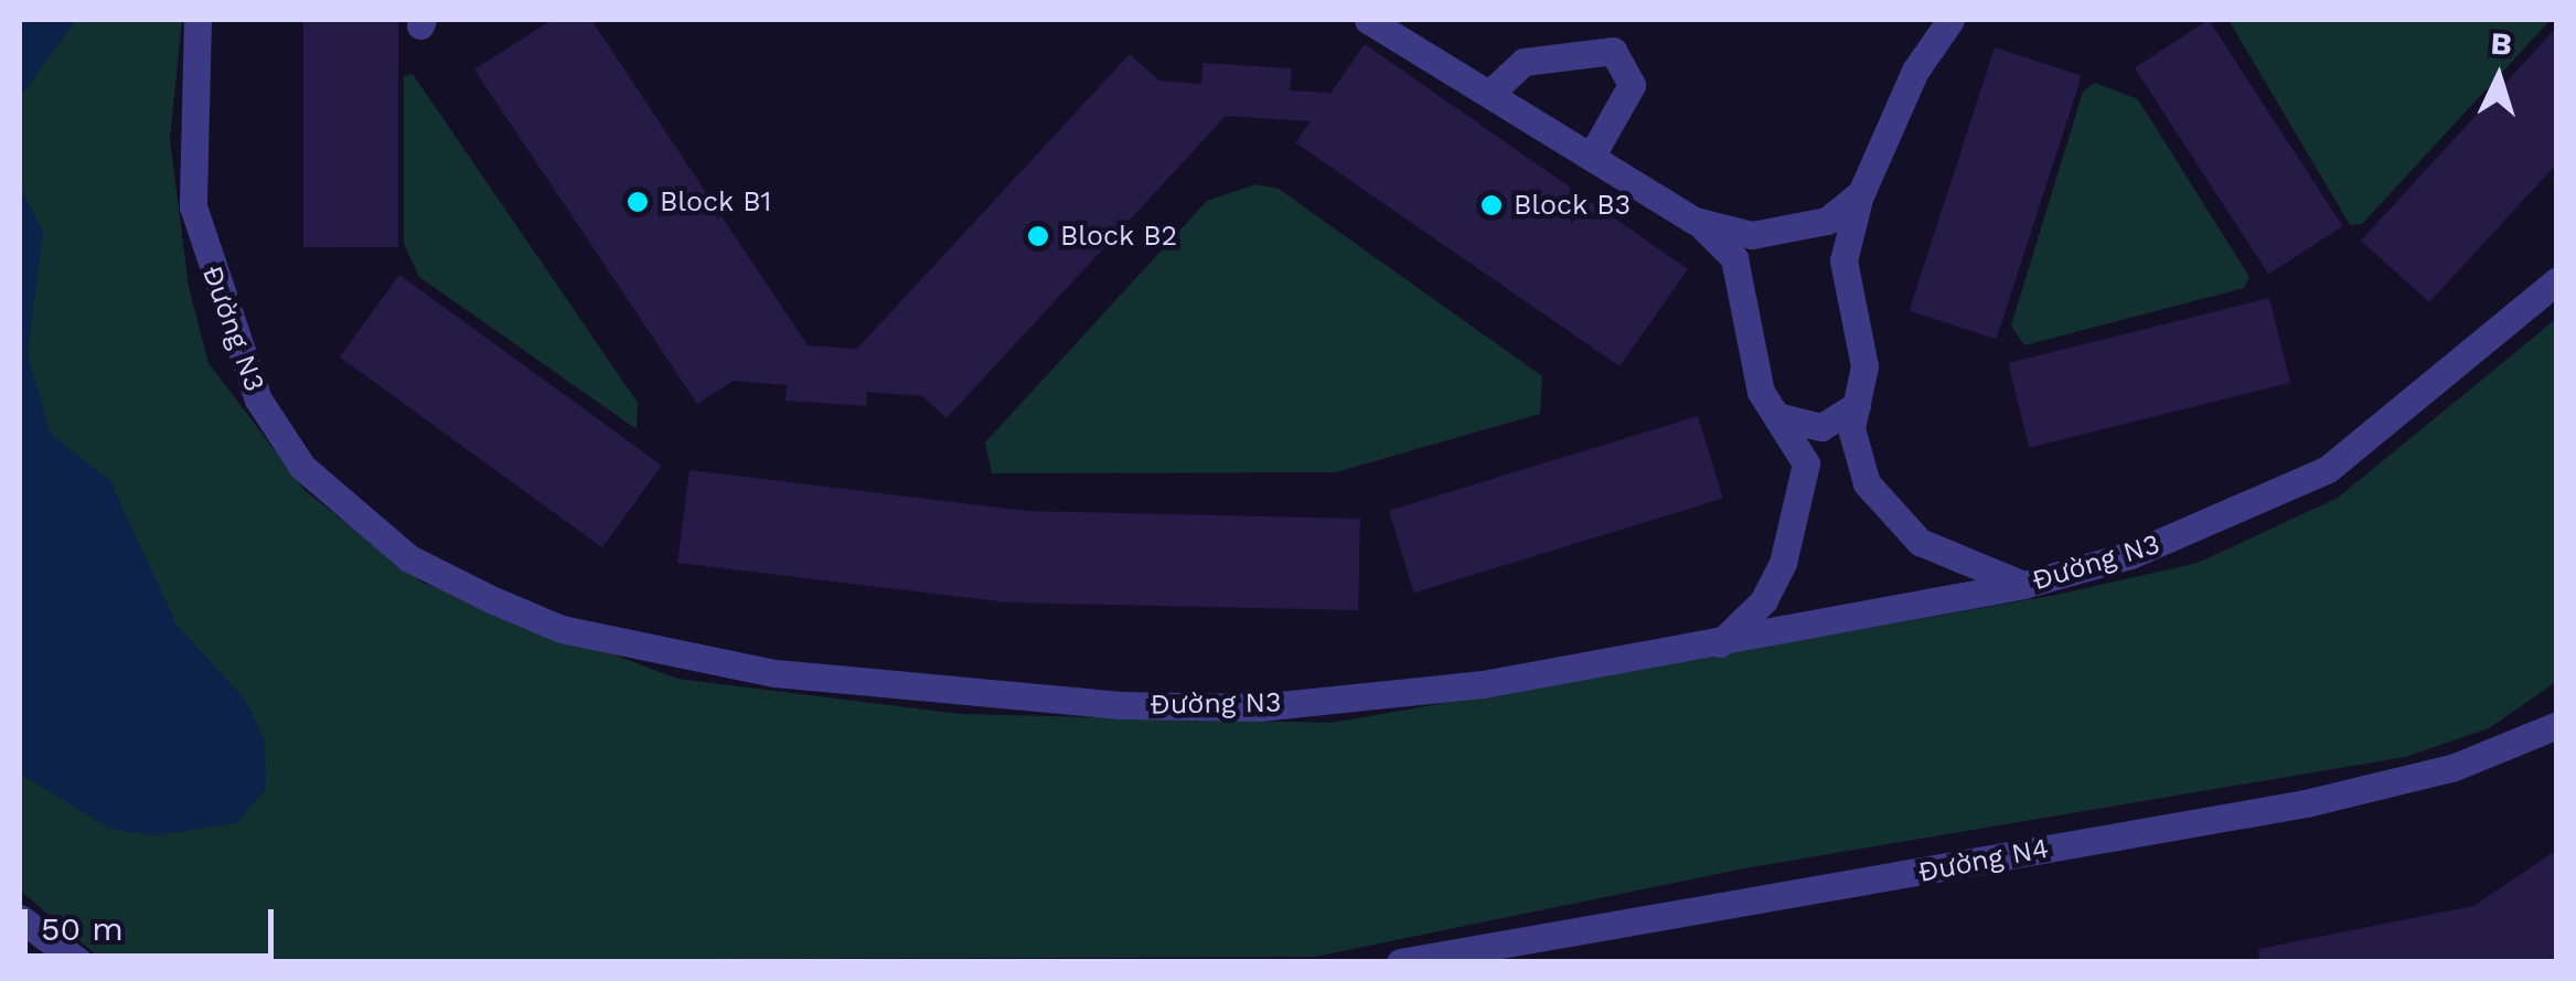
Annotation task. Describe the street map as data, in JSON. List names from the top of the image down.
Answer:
{
  "streets": {
    "street": ["Đường N3", "Đường N4"]
  },
  "places": ["Block B1", "Block B3", "Block B2"],
  "scale_bar": "50 m",
  "north": "top"
}
